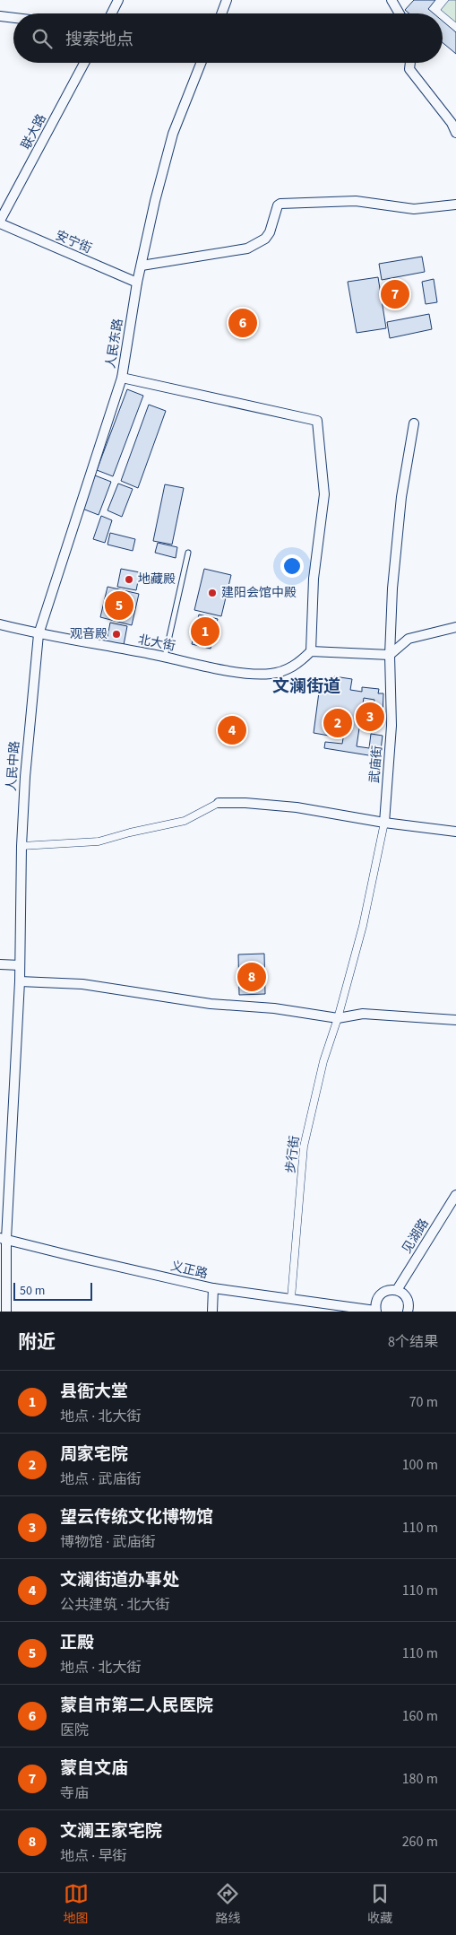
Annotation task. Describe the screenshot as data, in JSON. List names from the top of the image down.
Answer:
{
  "streets": {
    "street": [
      "联大路",
      "安宁街",
      "人民东路",
      "北大街",
      "武庙街",
      "人民中路",
      "步行街",
      "见湖路",
      "义正路"
    ]
  },
  "crossings": [
    ["联大路", "安宁街"],
    ["安宁街", "人民东路"],
    ["人民东路", "北大街"],
    ["人民东路", "人民中路"],
    ["北大街", "人民中路"],
    ["武庙街", "步行街"],
    ["人民中路", "义正路"],
    ["步行街", "义正路"]
  ],
  "districts": ["文澜街道"],
  "places": ["地藏殿", "建阳会馆中殿", "观音殿"],
  "scale_bar": "50 m",
  "page": {
    "search": "搜索地点",
    "pins": [
      "7",
      "6",
      "5",
      "1",
      "3",
      "2",
      "4",
      "8"
    ],
    "scale": "50 m",
    "heading": ["附近", "8个结果"],
    "list": [
      {
        "mark": "1",
        "name": "县衙大堂",
        "note": "地点 · 北大街",
        "value": "70 m"
      },
      {
        "mark": "2",
        "name": "周家宅院",
        "note": "地点 · 武庙街",
        "value": "100 m"
      },
      {
        "mark": "3",
        "name": "望云传统文化博物馆",
        "note": "博物馆 · 武庙街",
        "value": "110 m"
      },
      {
        "mark": "4",
        "name": "文澜街道办事处",
        "note": "公共建筑 · 北大街",
        "value": "110 m"
      },
      {
        "mark": "5",
        "name": "正殿",
        "note": "地点 · 北大街",
        "value": "110 m"
      },
      {
        "mark": "6",
        "name": "蒙自市第二人民医院",
        "note": "医院",
        "value": "160 m"
      },
      {
        "mark": "7",
        "name": "蒙自文庙",
        "note": "寺庙",
        "value": "180 m"
      },
      {
        "mark": "8",
        "name": "文澜王家宅院",
        "note": "地点 · 早街",
        "value": "260 m"
      }
    ],
    "nav": ["地图", "路线", "收藏"]
  }
}
